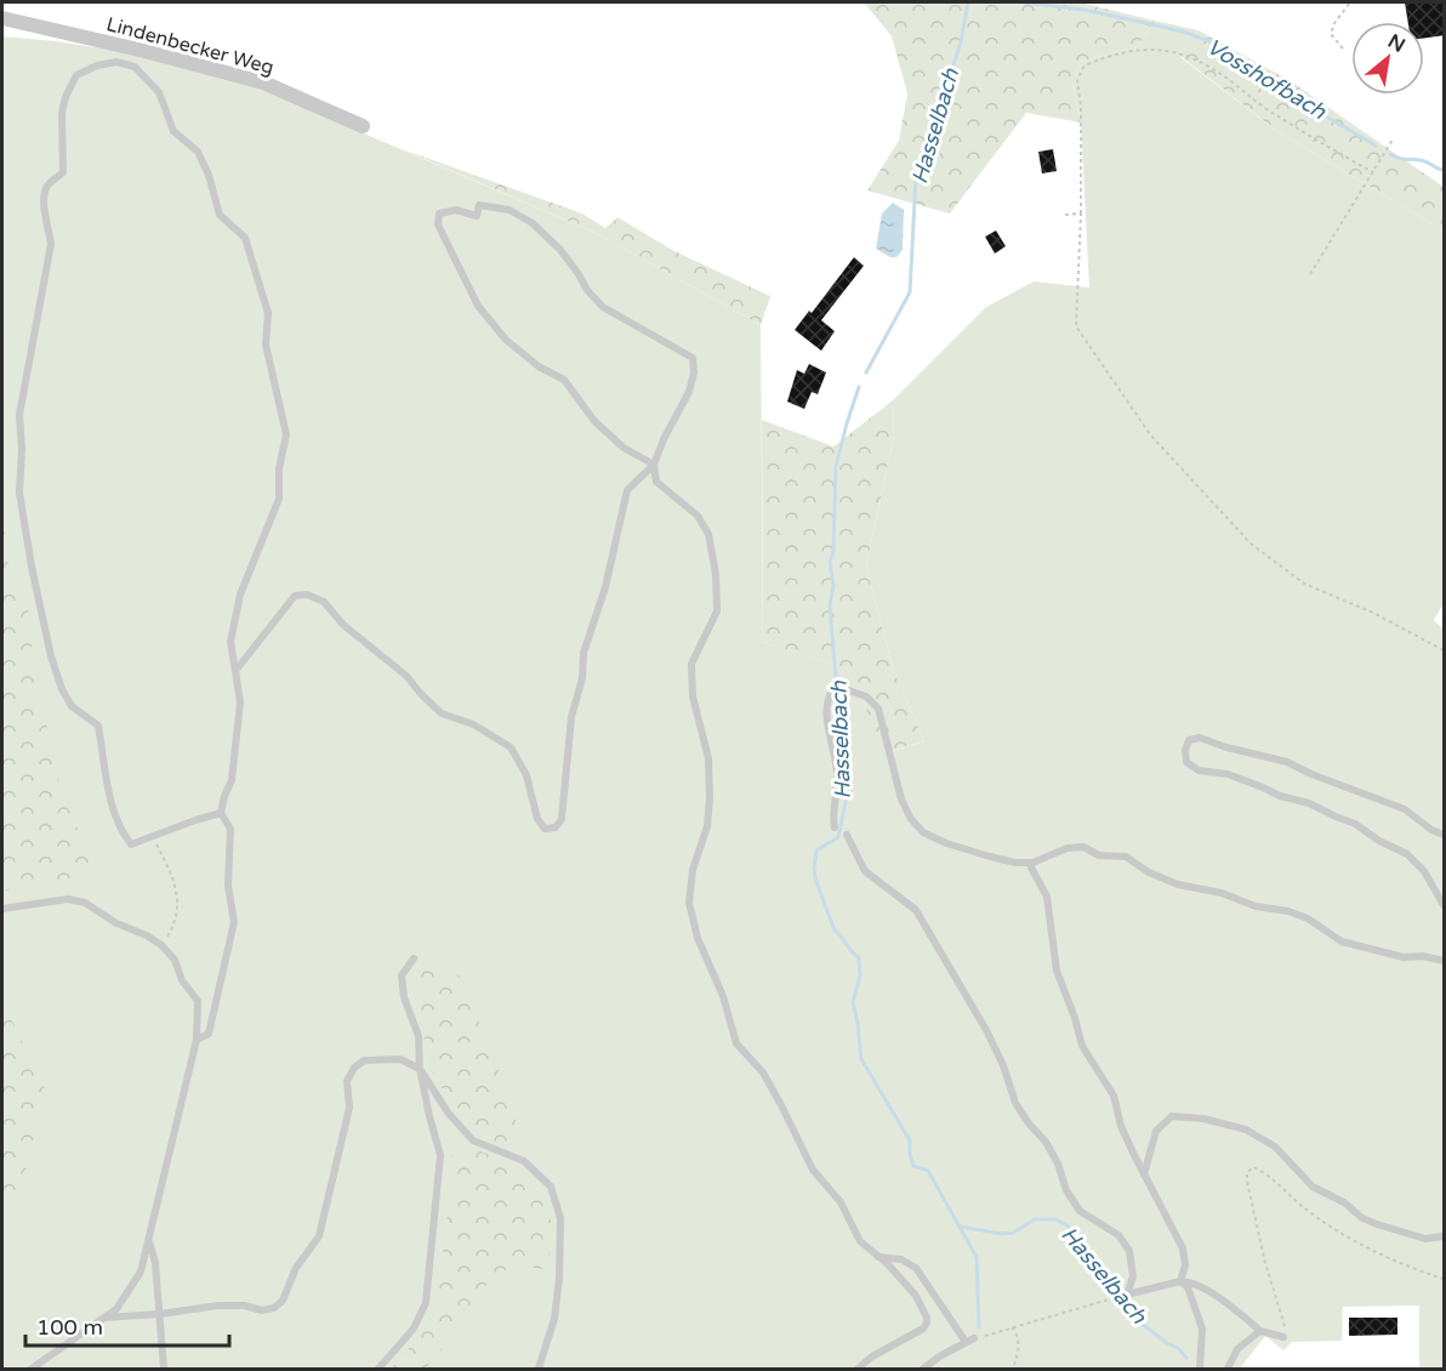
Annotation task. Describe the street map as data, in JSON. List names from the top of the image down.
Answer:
{
  "streets": {
    "street": ["Lindenbecker Weg"]
  },
  "water": ["Vosshofbach", "Hasselbach"],
  "scale_bar": "100 m",
  "north": "top right"
}
